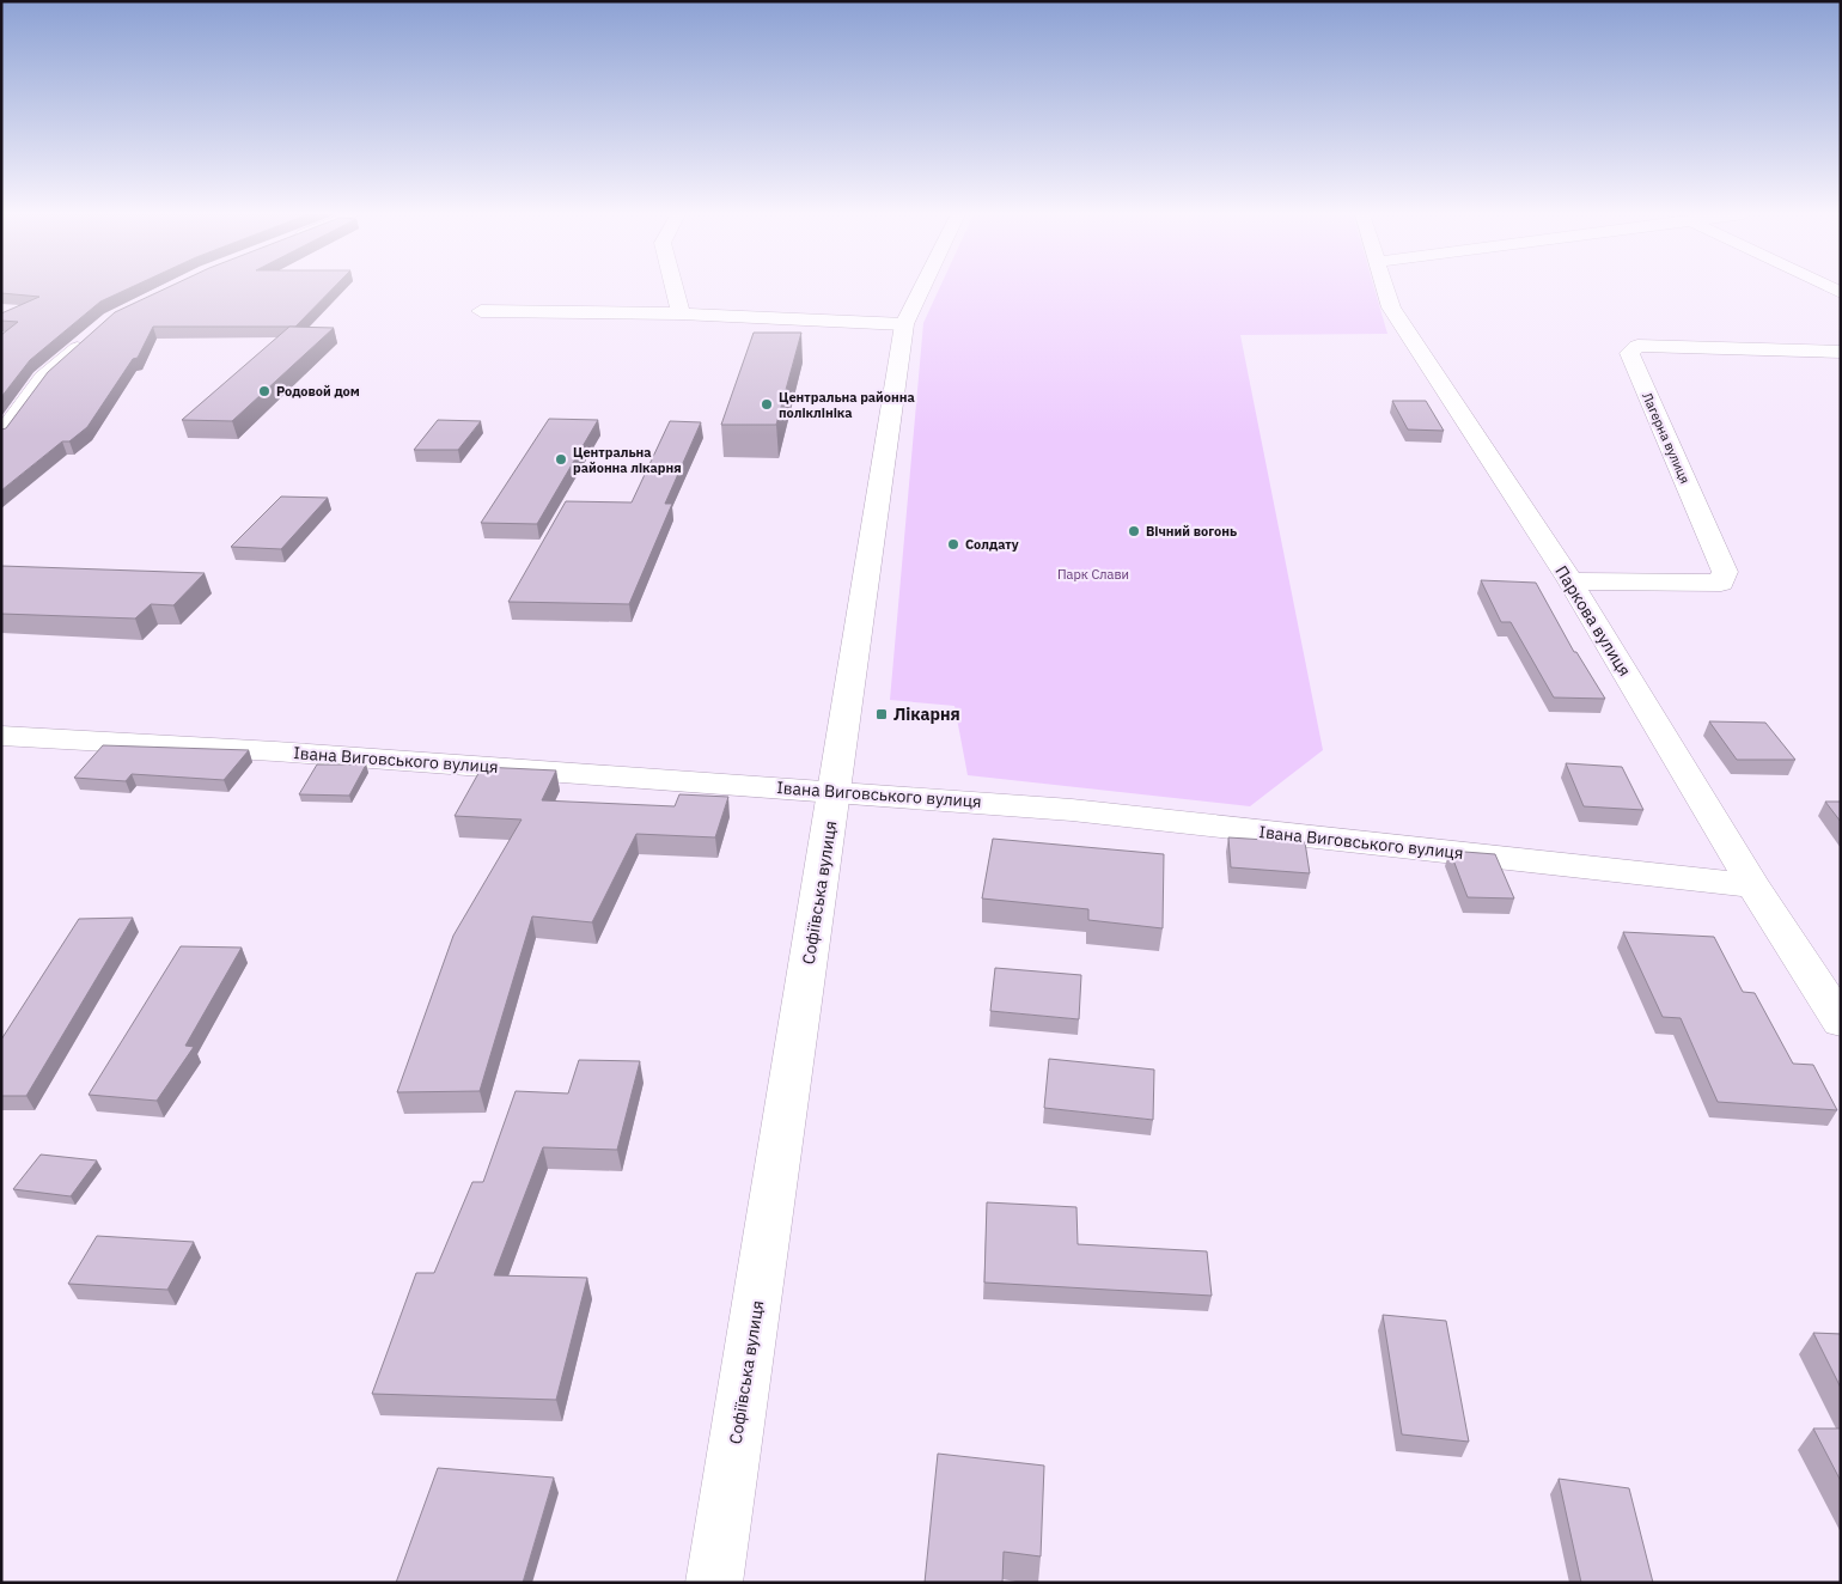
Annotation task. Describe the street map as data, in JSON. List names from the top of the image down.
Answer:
{
  "streets": {
    "street": [
      "Лагерна вулиця",
      "Паркова вулиця",
      "Івана Виговського вулиця",
      "Софіївська вулиця"
    ]
  },
  "crossings": [
    ["Лагерна вулиця", "Паркова вулиця"],
    ["Паркова вулиця", "Івана Виговського вулиця"],
    ["Івана Виговського вулиця", "Софіївська вулиця"]
  ],
  "parks": ["Парк Слави"],
  "places": {
    "other": [
      "Родовой дом",
      "Центральна районна поліклініка",
      "Центральна районна лікарня",
      "Вічний вогонь",
      "Солдату"
    ],
    "transit": ["Лікарня"]
  }
}
